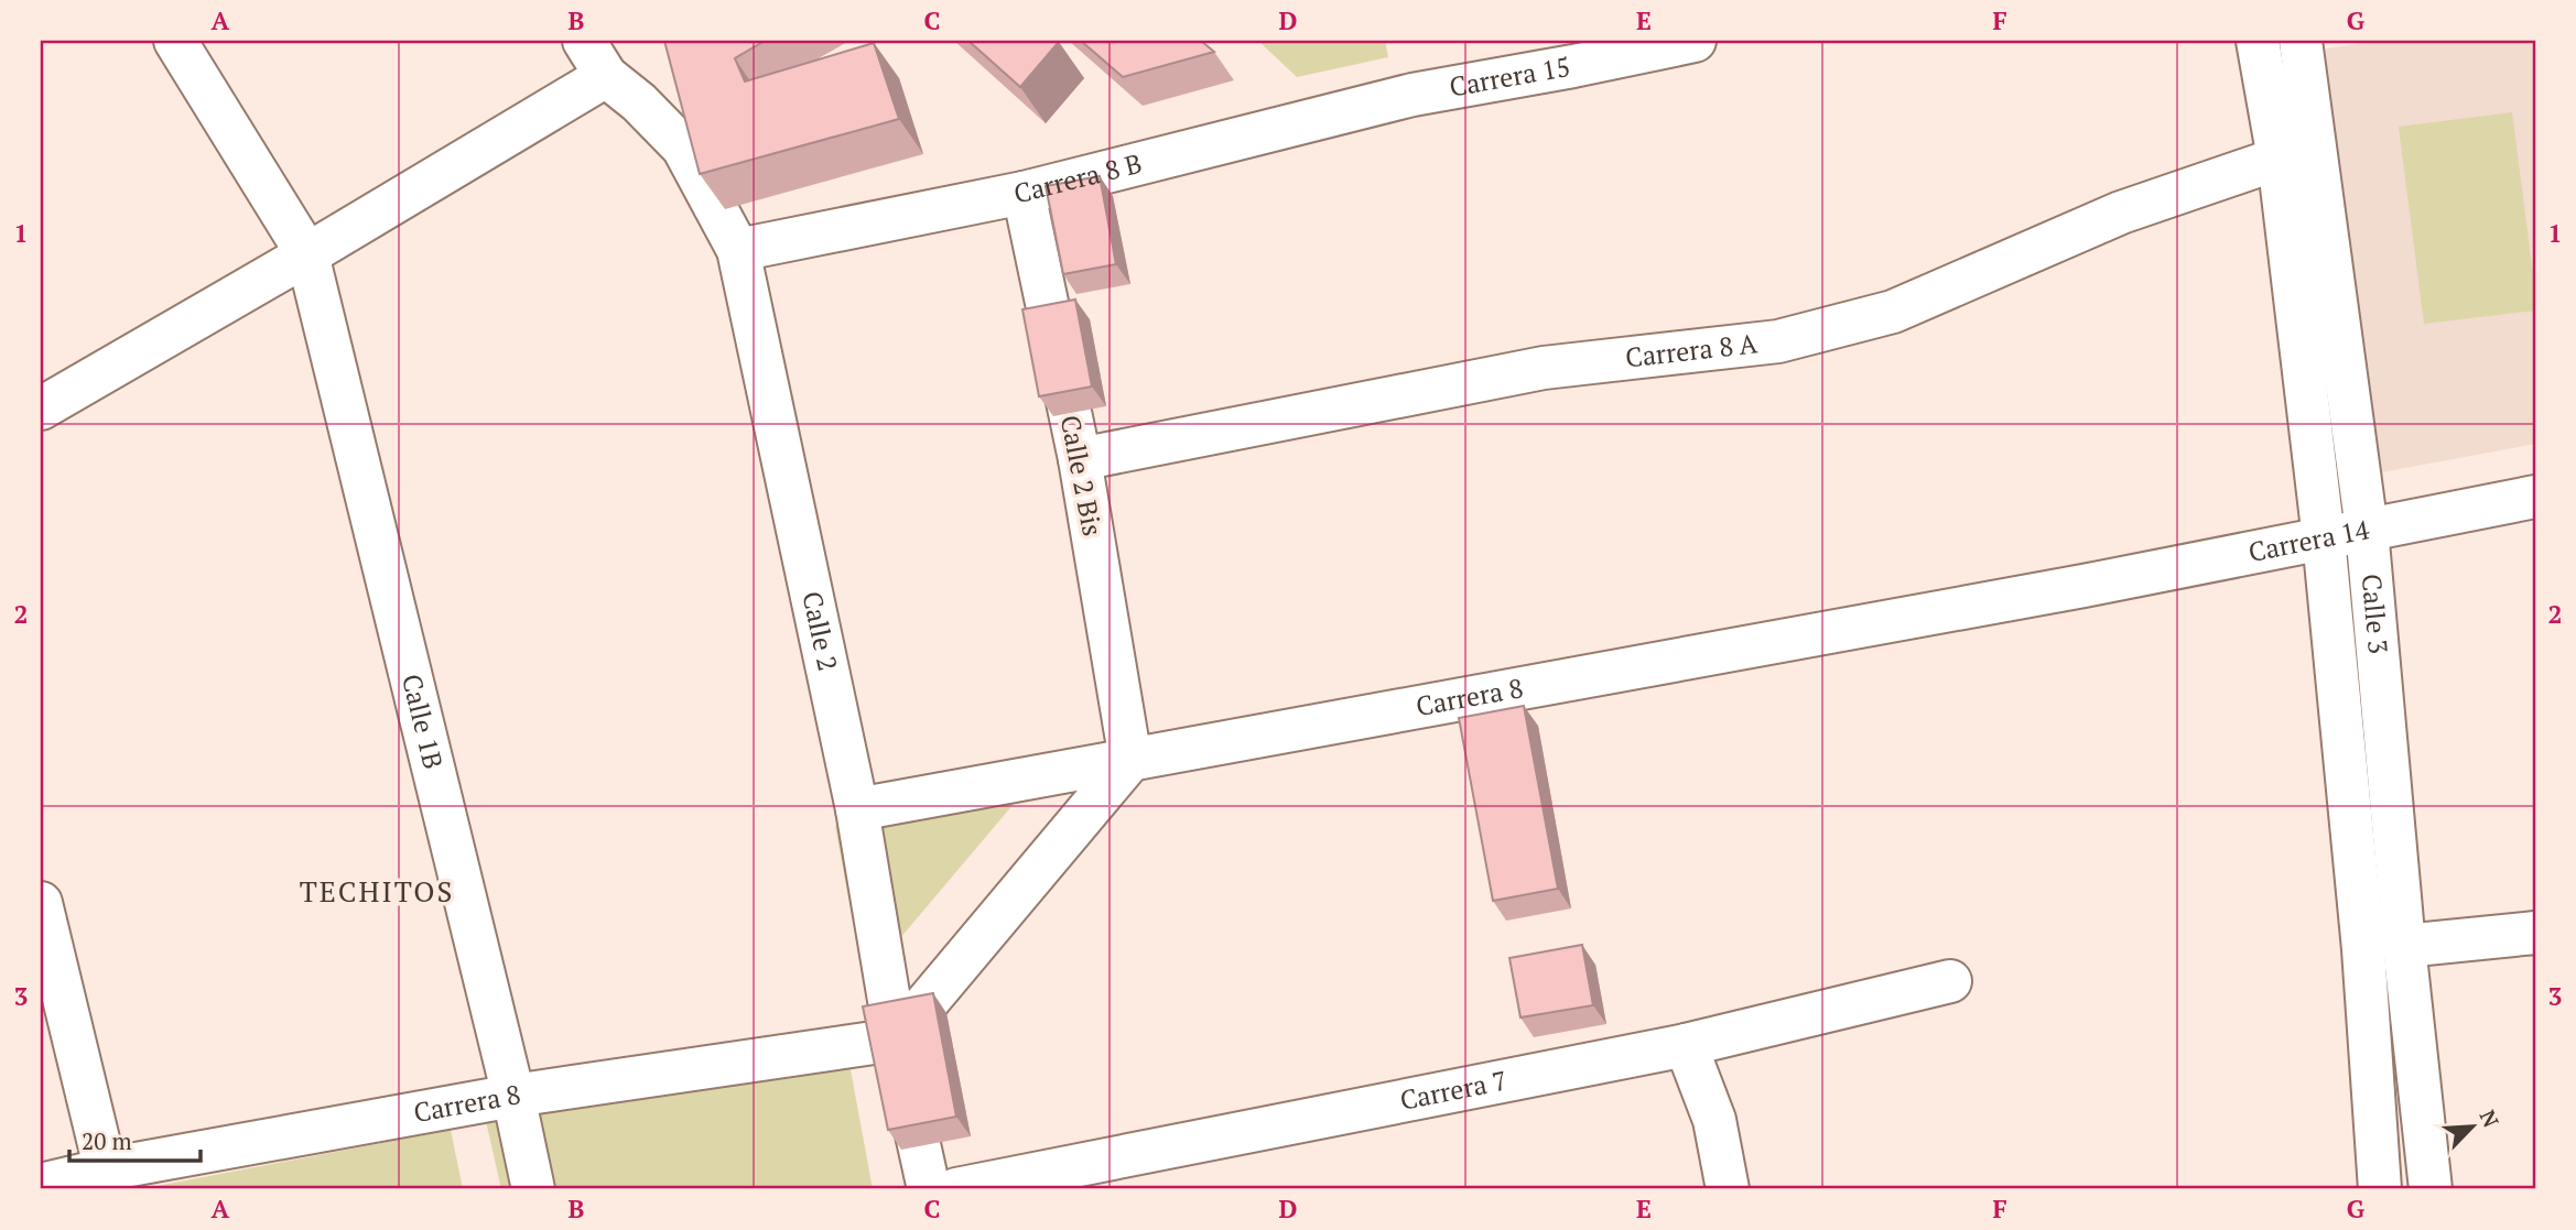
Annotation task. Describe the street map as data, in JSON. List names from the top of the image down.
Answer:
{
  "streets": {
    "street": [
      "Carrera 15",
      "Carrera 8 B",
      "Carrera 8 A",
      "Calle 2 Bis",
      "Carrera 14",
      "Calle 3",
      "Calle 2",
      "Carrera 8",
      "Calle 1B",
      "Carrera 7"
    ]
  },
  "crossings": [
    ["Carrera 15", "Carrera 8 B"],
    ["Carrera 8 B", "Calle 2 Bis"],
    ["Carrera 8 B", "Calle 2"],
    ["Carrera 8 A", "Calle 2 Bis"],
    ["Carrera 8 A", "Calle 3"],
    ["Calle 2 Bis", "Carrera 8"],
    ["Carrera 14", "Calle 3"],
    ["Carrera 14", "Carrera 8"],
    ["Calle 2", "Carrera 8"],
    ["Carrera 8", "Calle 1B"]
  ],
  "districts": ["TECHITOS"],
  "scale_bar": "20 m",
  "north": "top right",
  "grid": {
    "columns": [
      "A",
      "B",
      "C",
      "D",
      "E",
      "F",
      "G"
    ],
    "rows": ["1", "2", "3"]
  }
}
